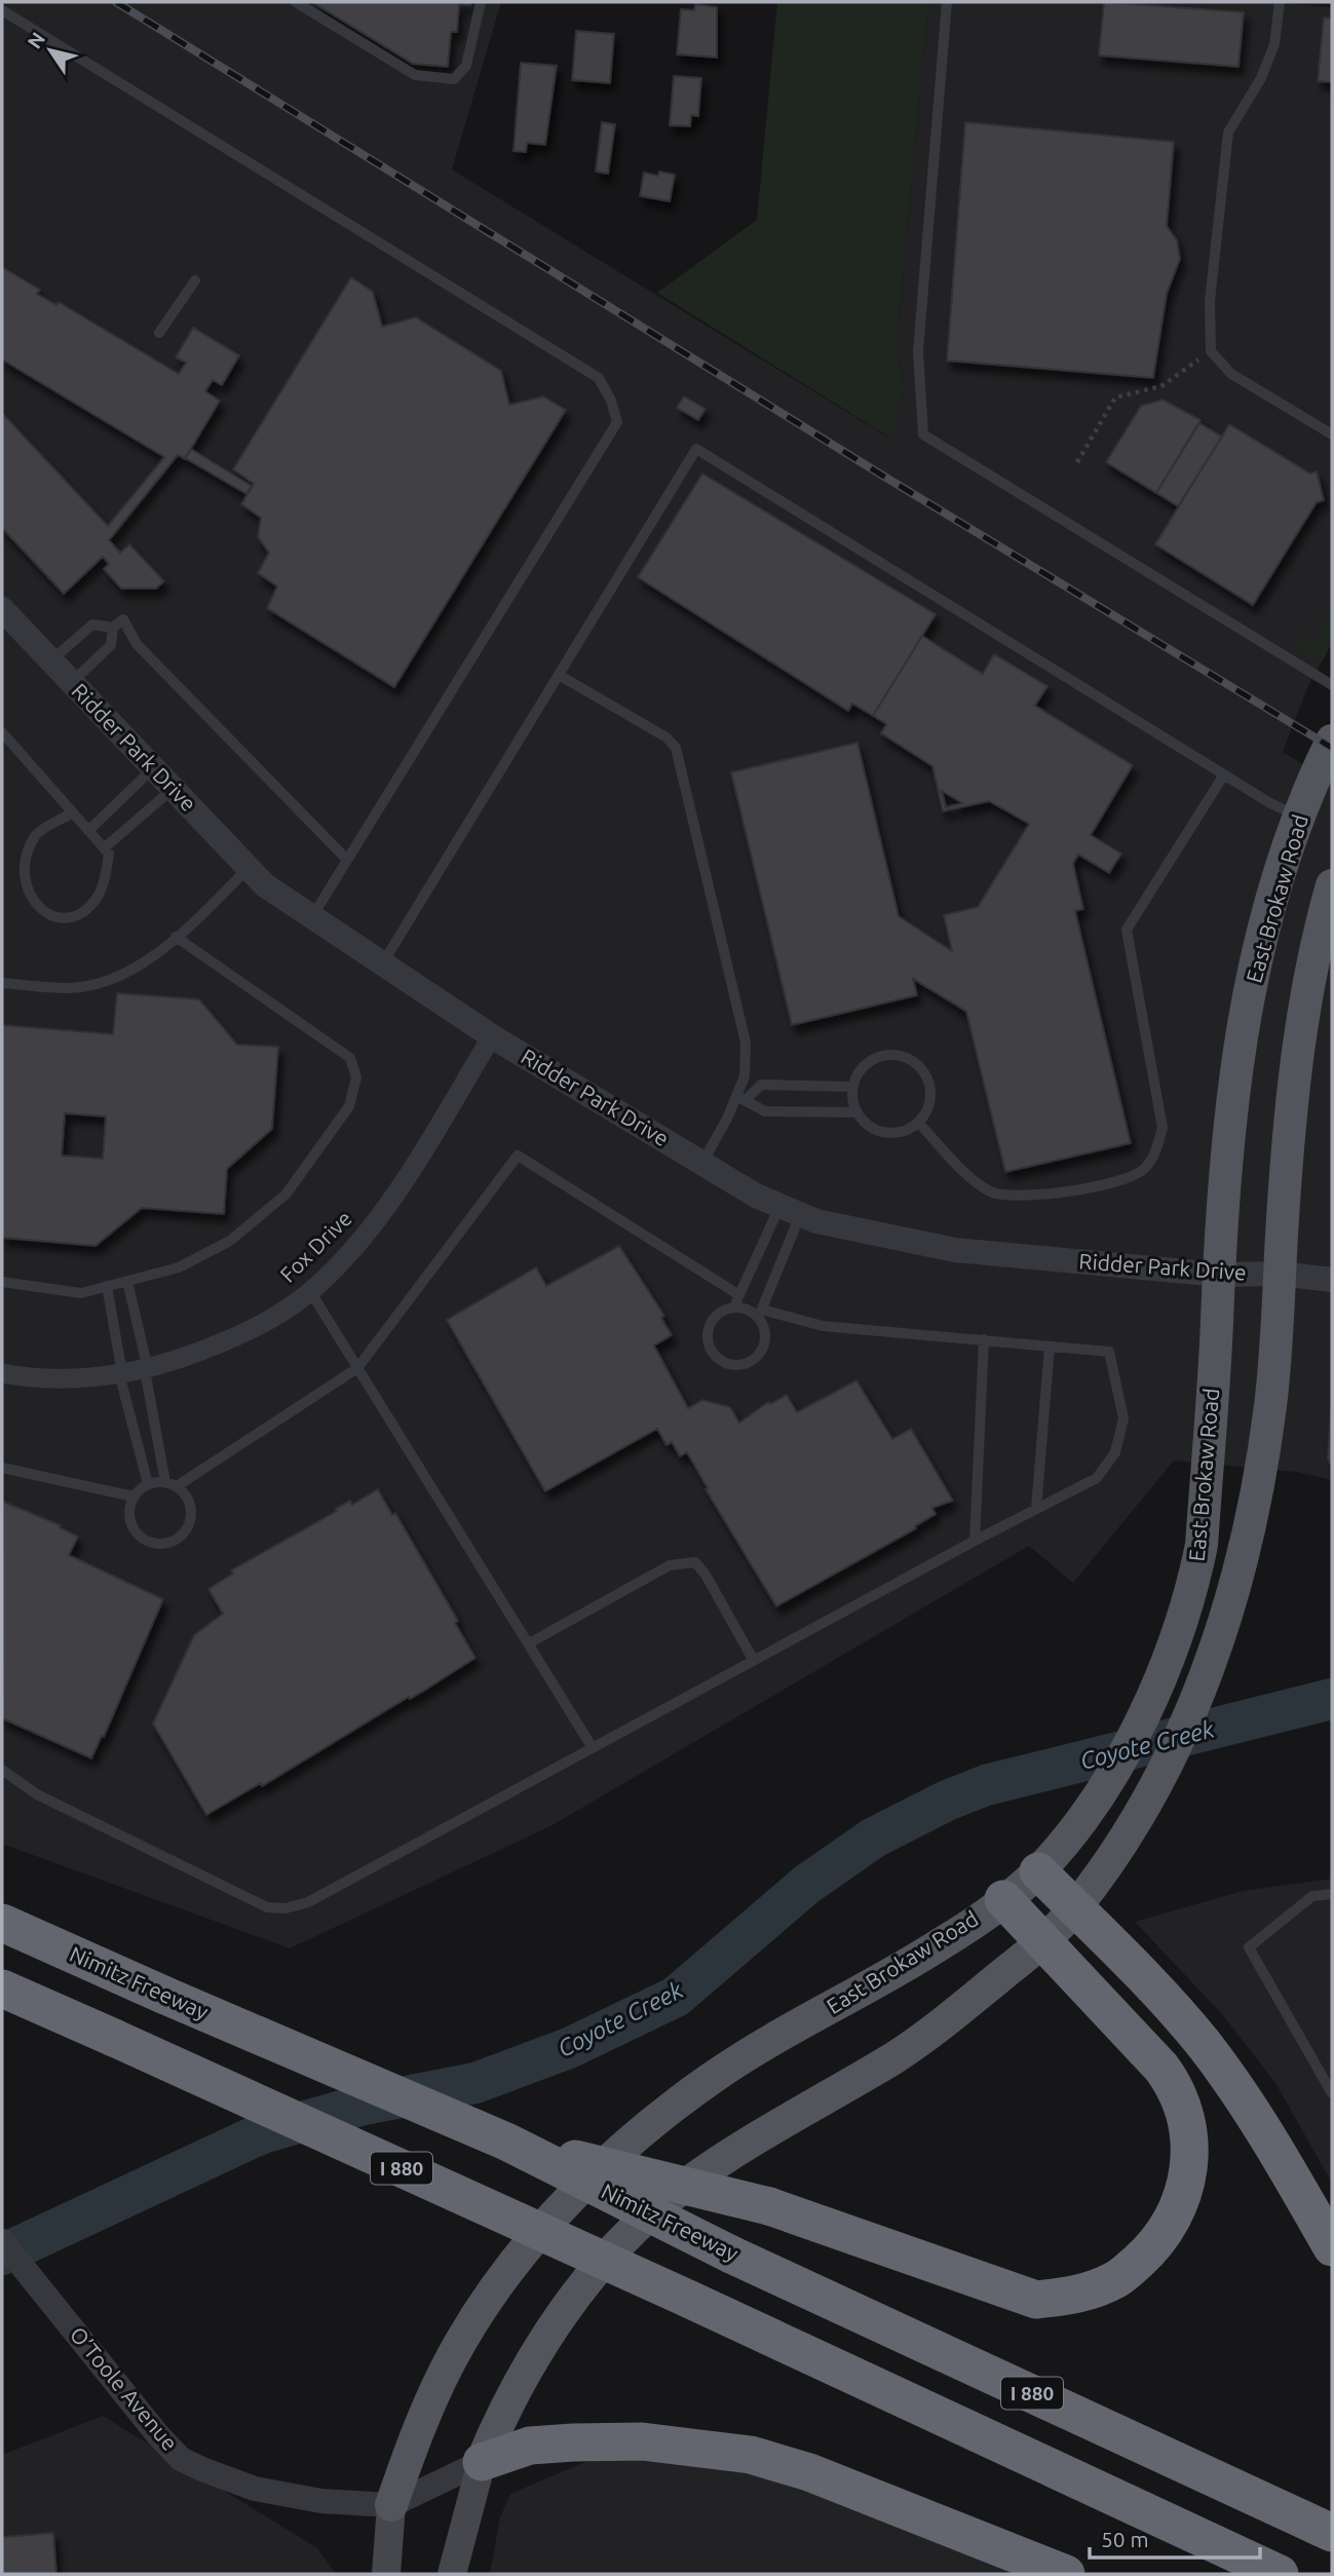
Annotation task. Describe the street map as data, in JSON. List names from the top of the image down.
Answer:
{
  "streets": {
    "highway": ["Nimitz Freeway", "I 880"],
    "main road": ["East Brokaw Road"],
    "street": ["Ridder Park Drive", "Fox Drive", "O’Toole Avenue"]
  },
  "crossings": [
    ["Ridder Park Drive", "East Brokaw Road"],
    ["Ridder Park Drive", "Fox Drive"],
    ["East Brokaw Road", "O’Toole Avenue"]
  ],
  "water": ["Coyote Creek"],
  "scale_bar": "50 m",
  "north": "top left"
}
